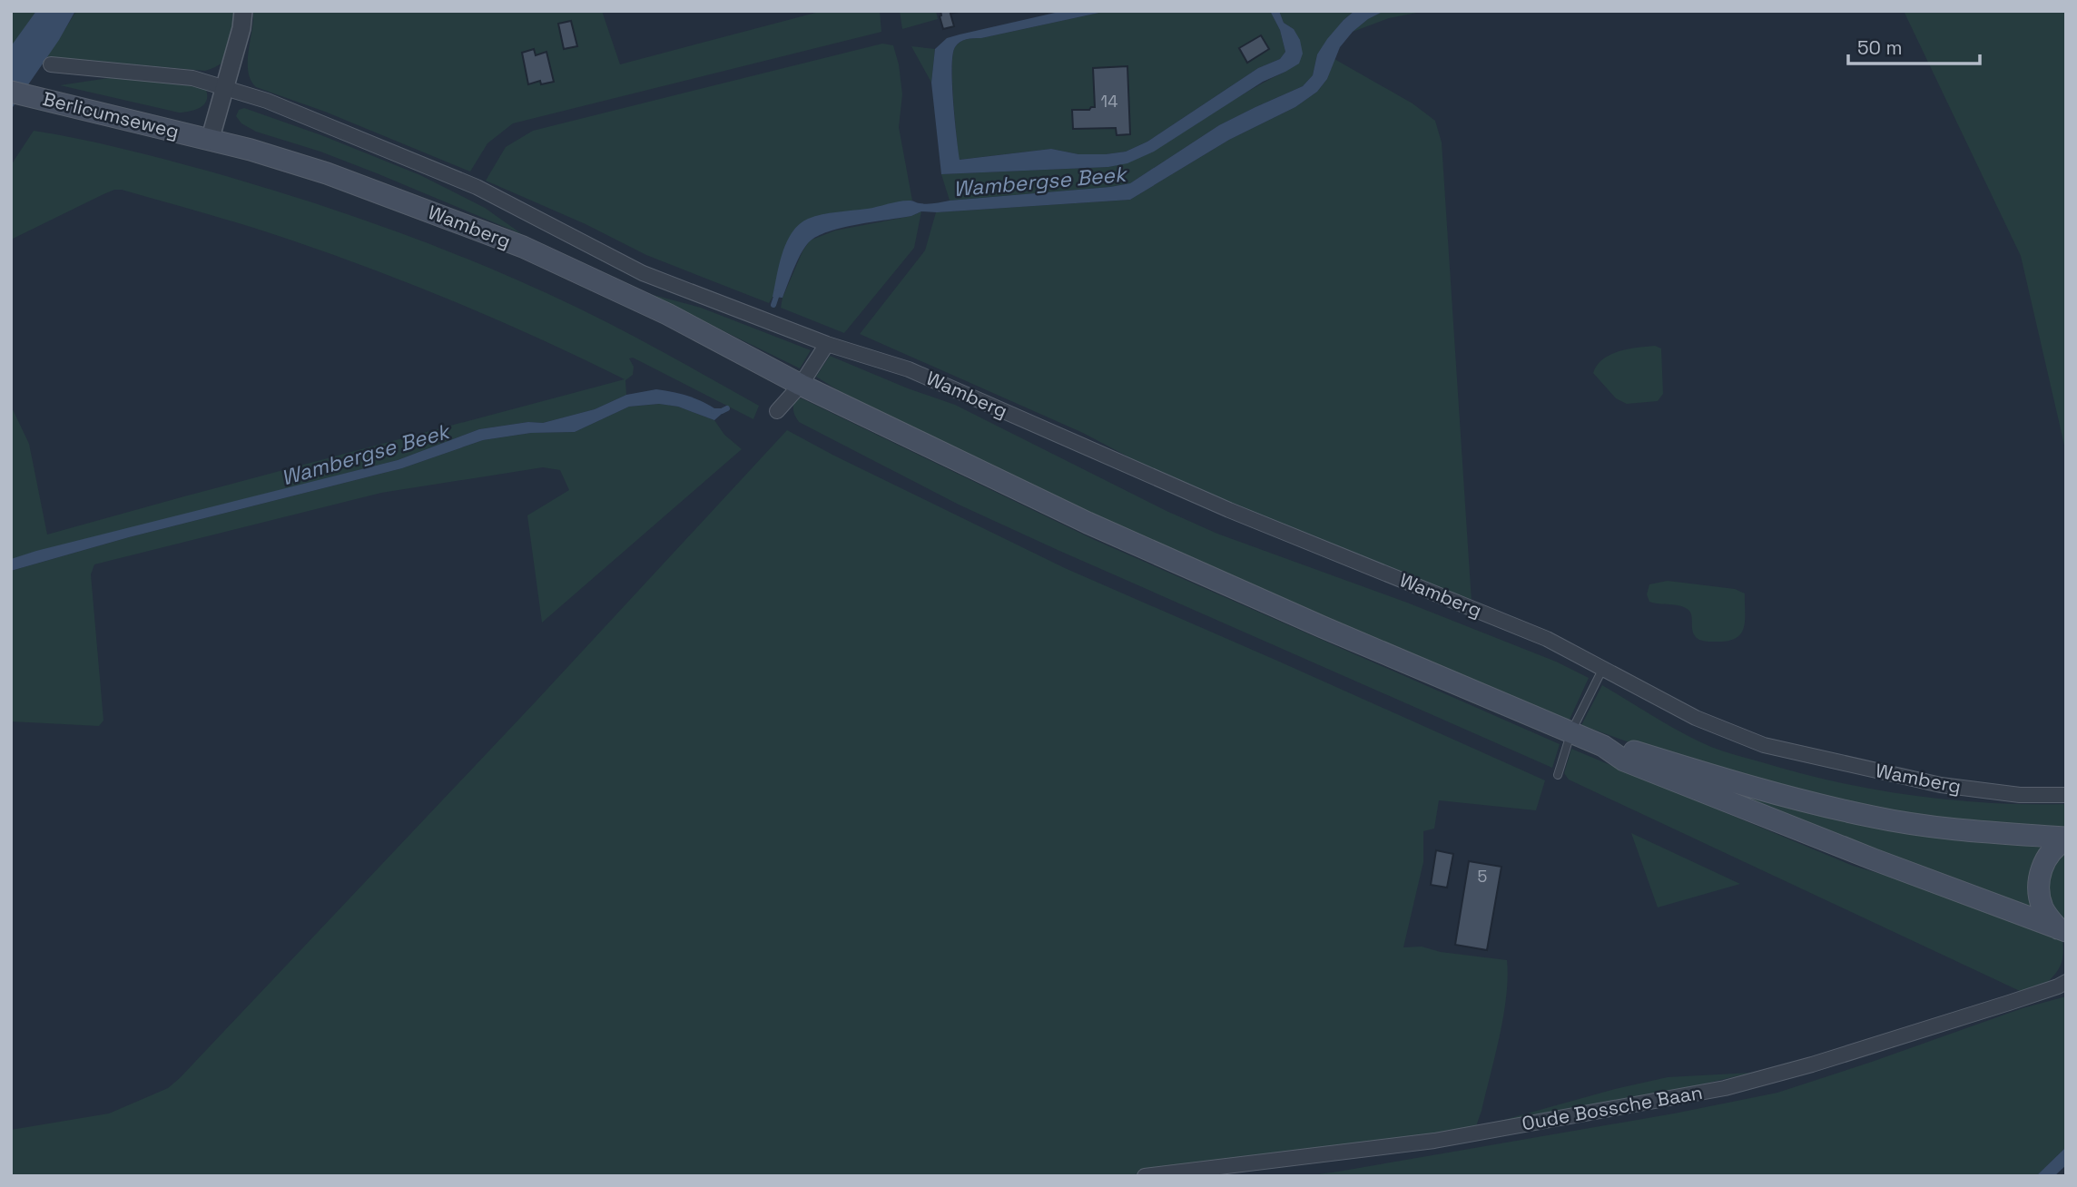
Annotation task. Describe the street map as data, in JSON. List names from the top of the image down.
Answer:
{
  "streets": {
    "main road": ["Berlicumseweg", "Wamberg"],
    "street": ["Oude Bossche Baan"]
  },
  "crossings": [
    ["Berlicumseweg", "Wamberg"]
  ],
  "water": ["Wambergse Beek"],
  "house_numbers": ["14", "5"],
  "scale_bar": "50 m"
}
